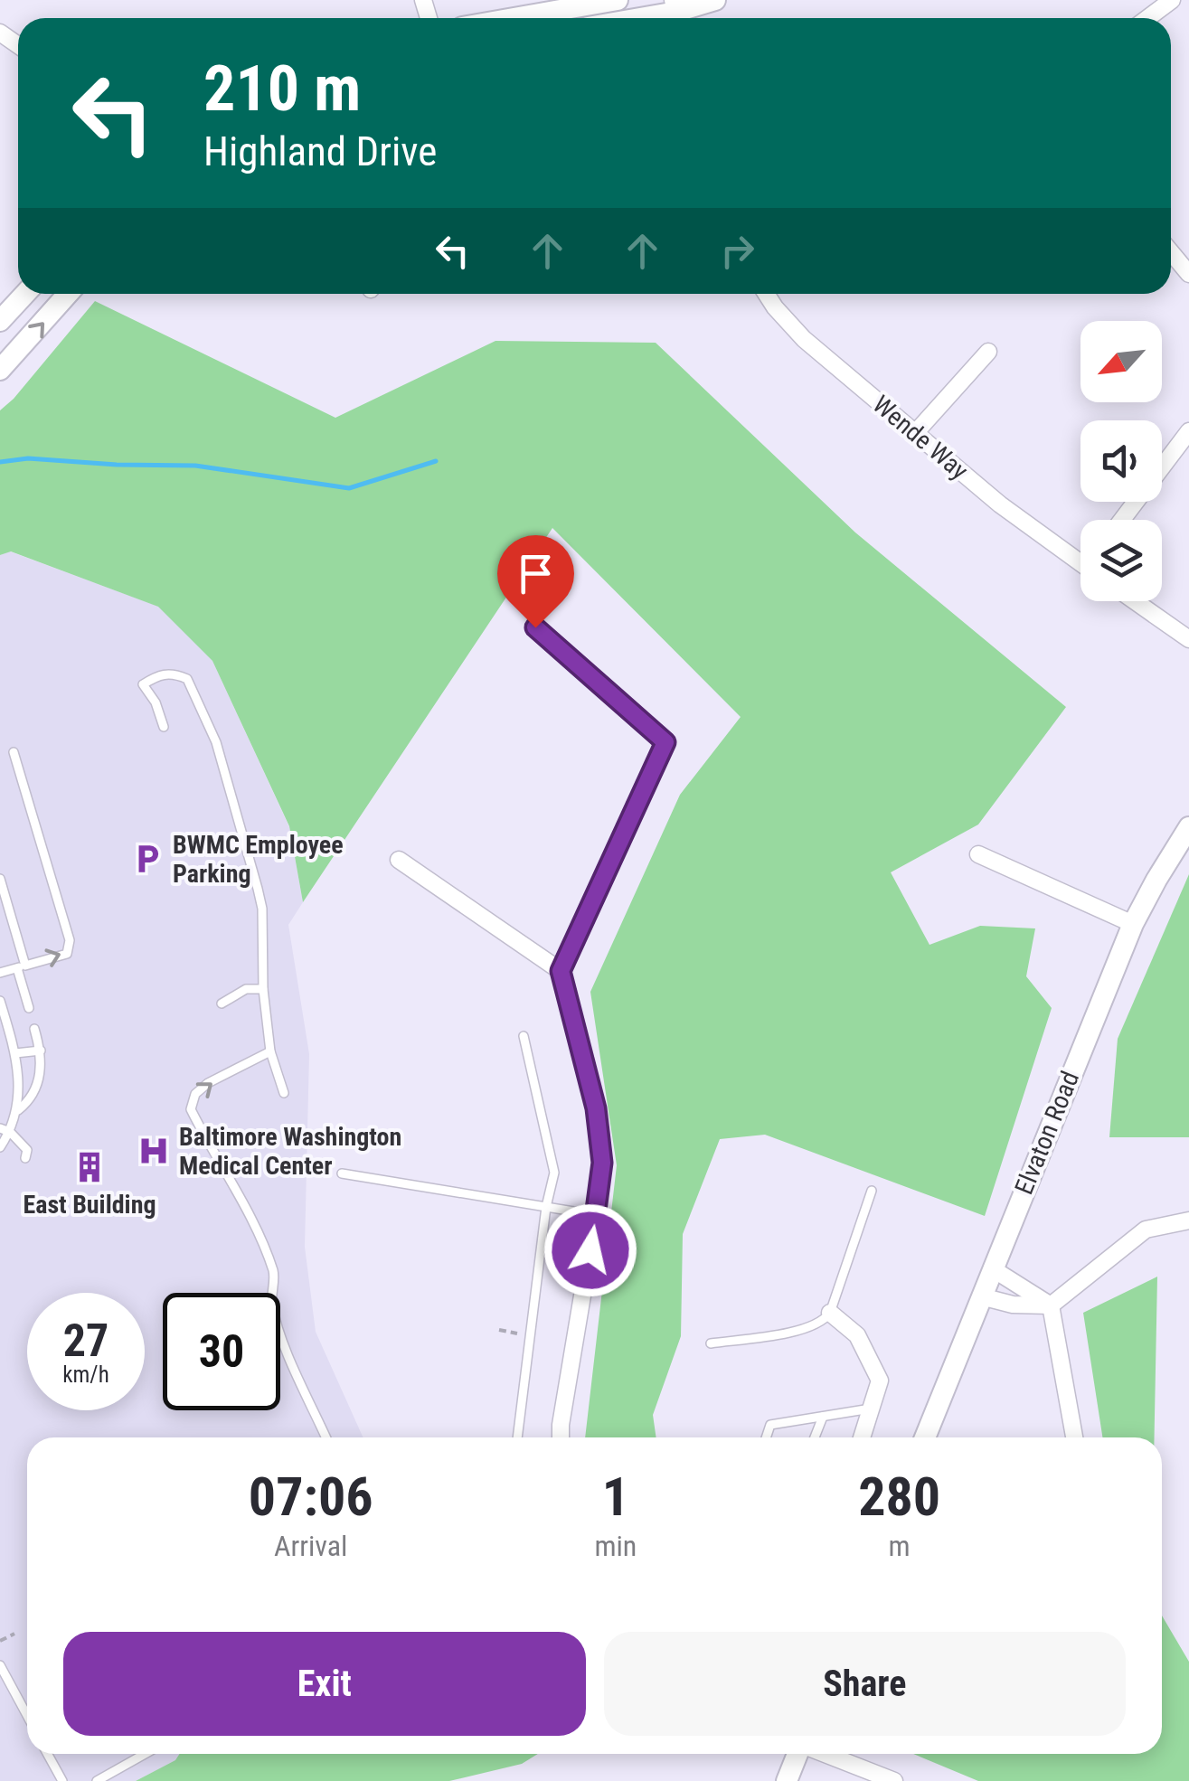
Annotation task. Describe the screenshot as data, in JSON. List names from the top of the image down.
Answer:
{
  "streets": {
    "street": ["Wende Way", "Elvaton Road"]
  },
  "places": {
    "parking": ["BWMC Employee Parking"],
    "hospital": ["Baltimore Washington Medical Center"],
    "building": ["East Building"]
  },
  "north": "bottom left",
  "page": {
    "turn": ["210 m", "Highland Drive"],
    "speed": "27 km/h",
    "limit": "30",
    "eta": [
      "07:06",
      "Arrival",
      "1",
      "min",
      "280",
      "m"
    ],
    "buttons": ["Exit", "Share"]
  }
}
